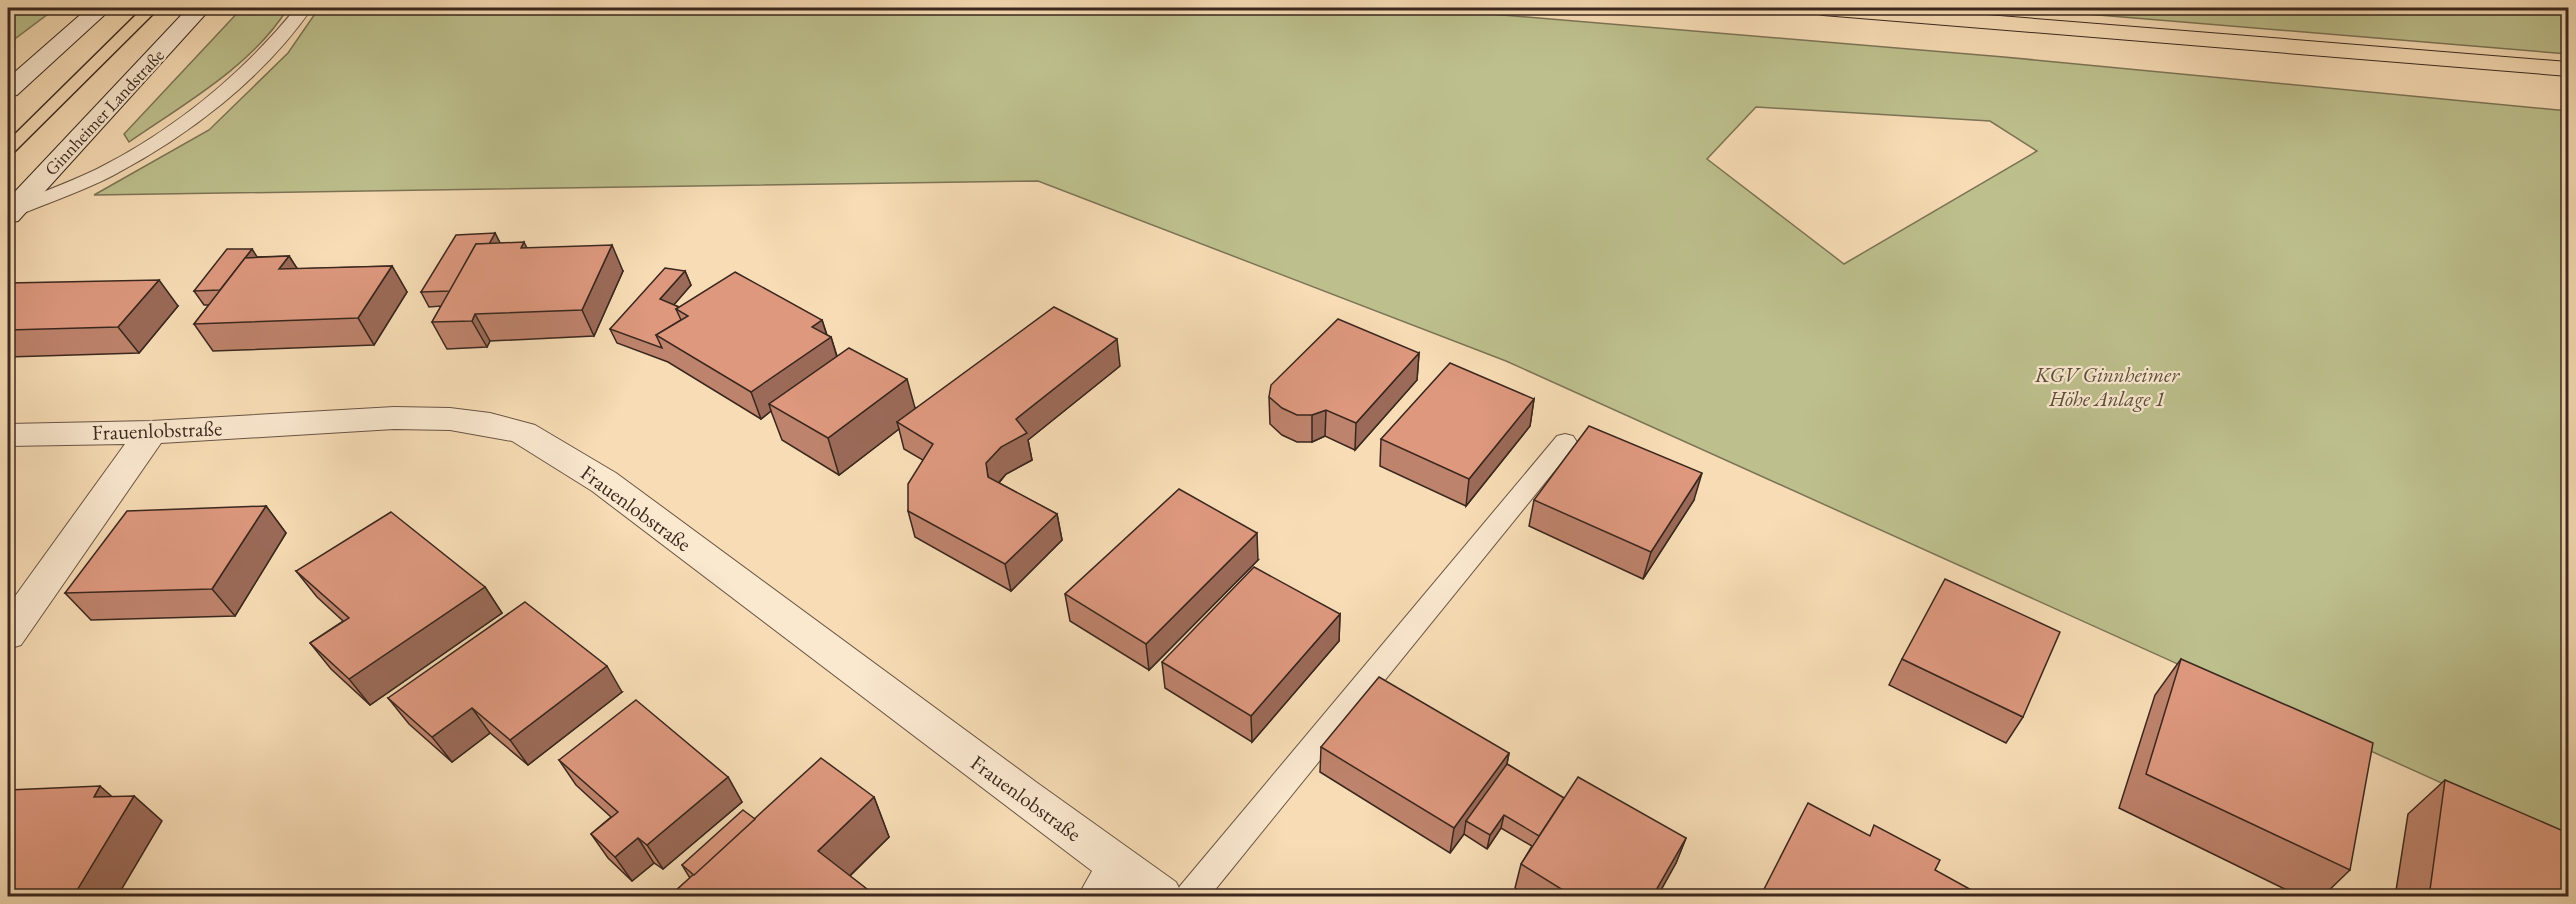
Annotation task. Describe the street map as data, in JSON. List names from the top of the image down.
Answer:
{
  "streets": {
    "street": ["Ginnheimer Landstraße", "Frauenlobstraße"]
  },
  "parks": ["KGV Ginnheimer Höhe Anlage 1"]
}
